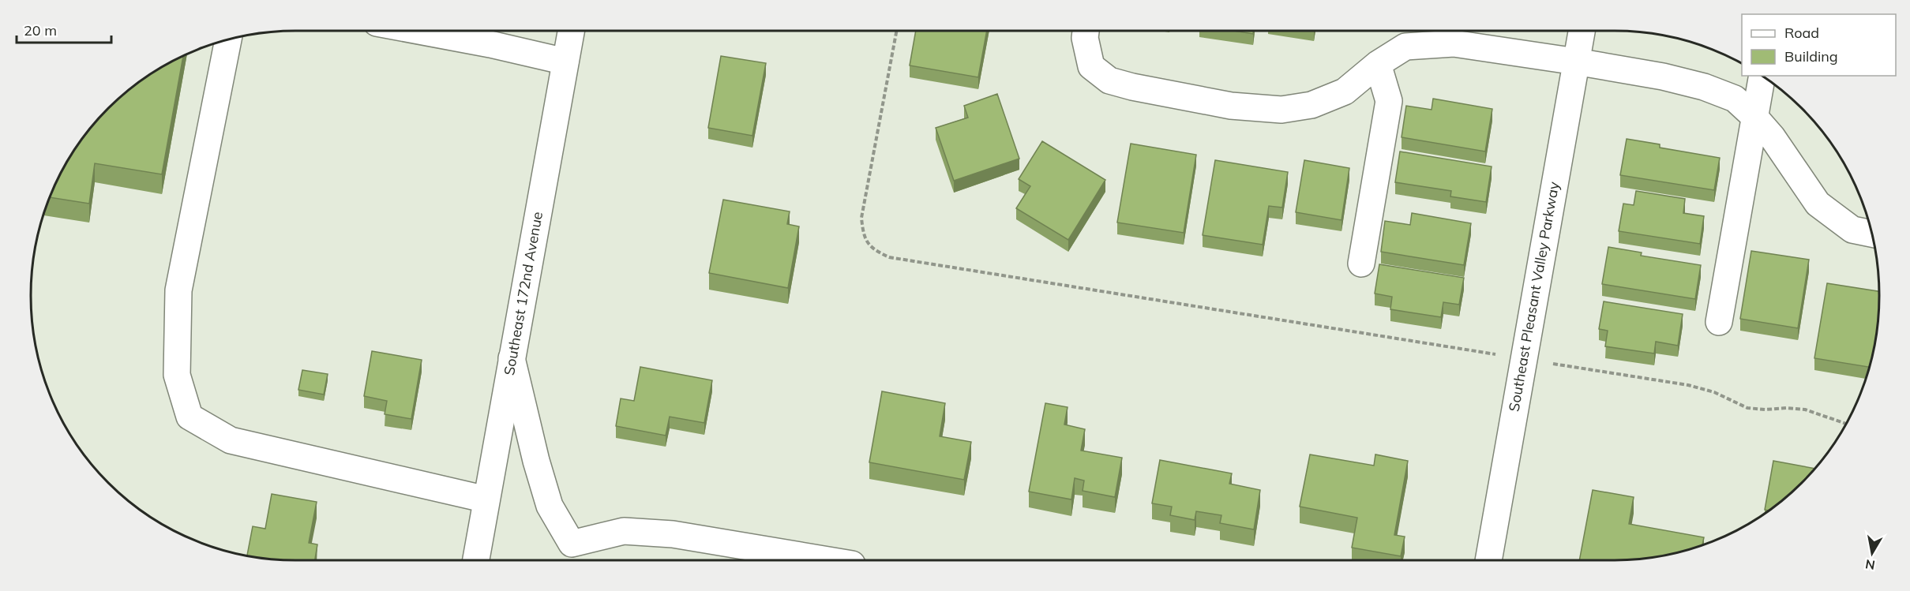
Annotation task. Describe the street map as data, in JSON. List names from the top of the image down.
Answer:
{
  "streets": {
    "street": ["Southeast 172nd Avenue", "Southeast Pleasant Valley Parkway"]
  },
  "legend": ["Road", "Building"],
  "scale_bar": "20 m",
  "north": "bottom"
}
